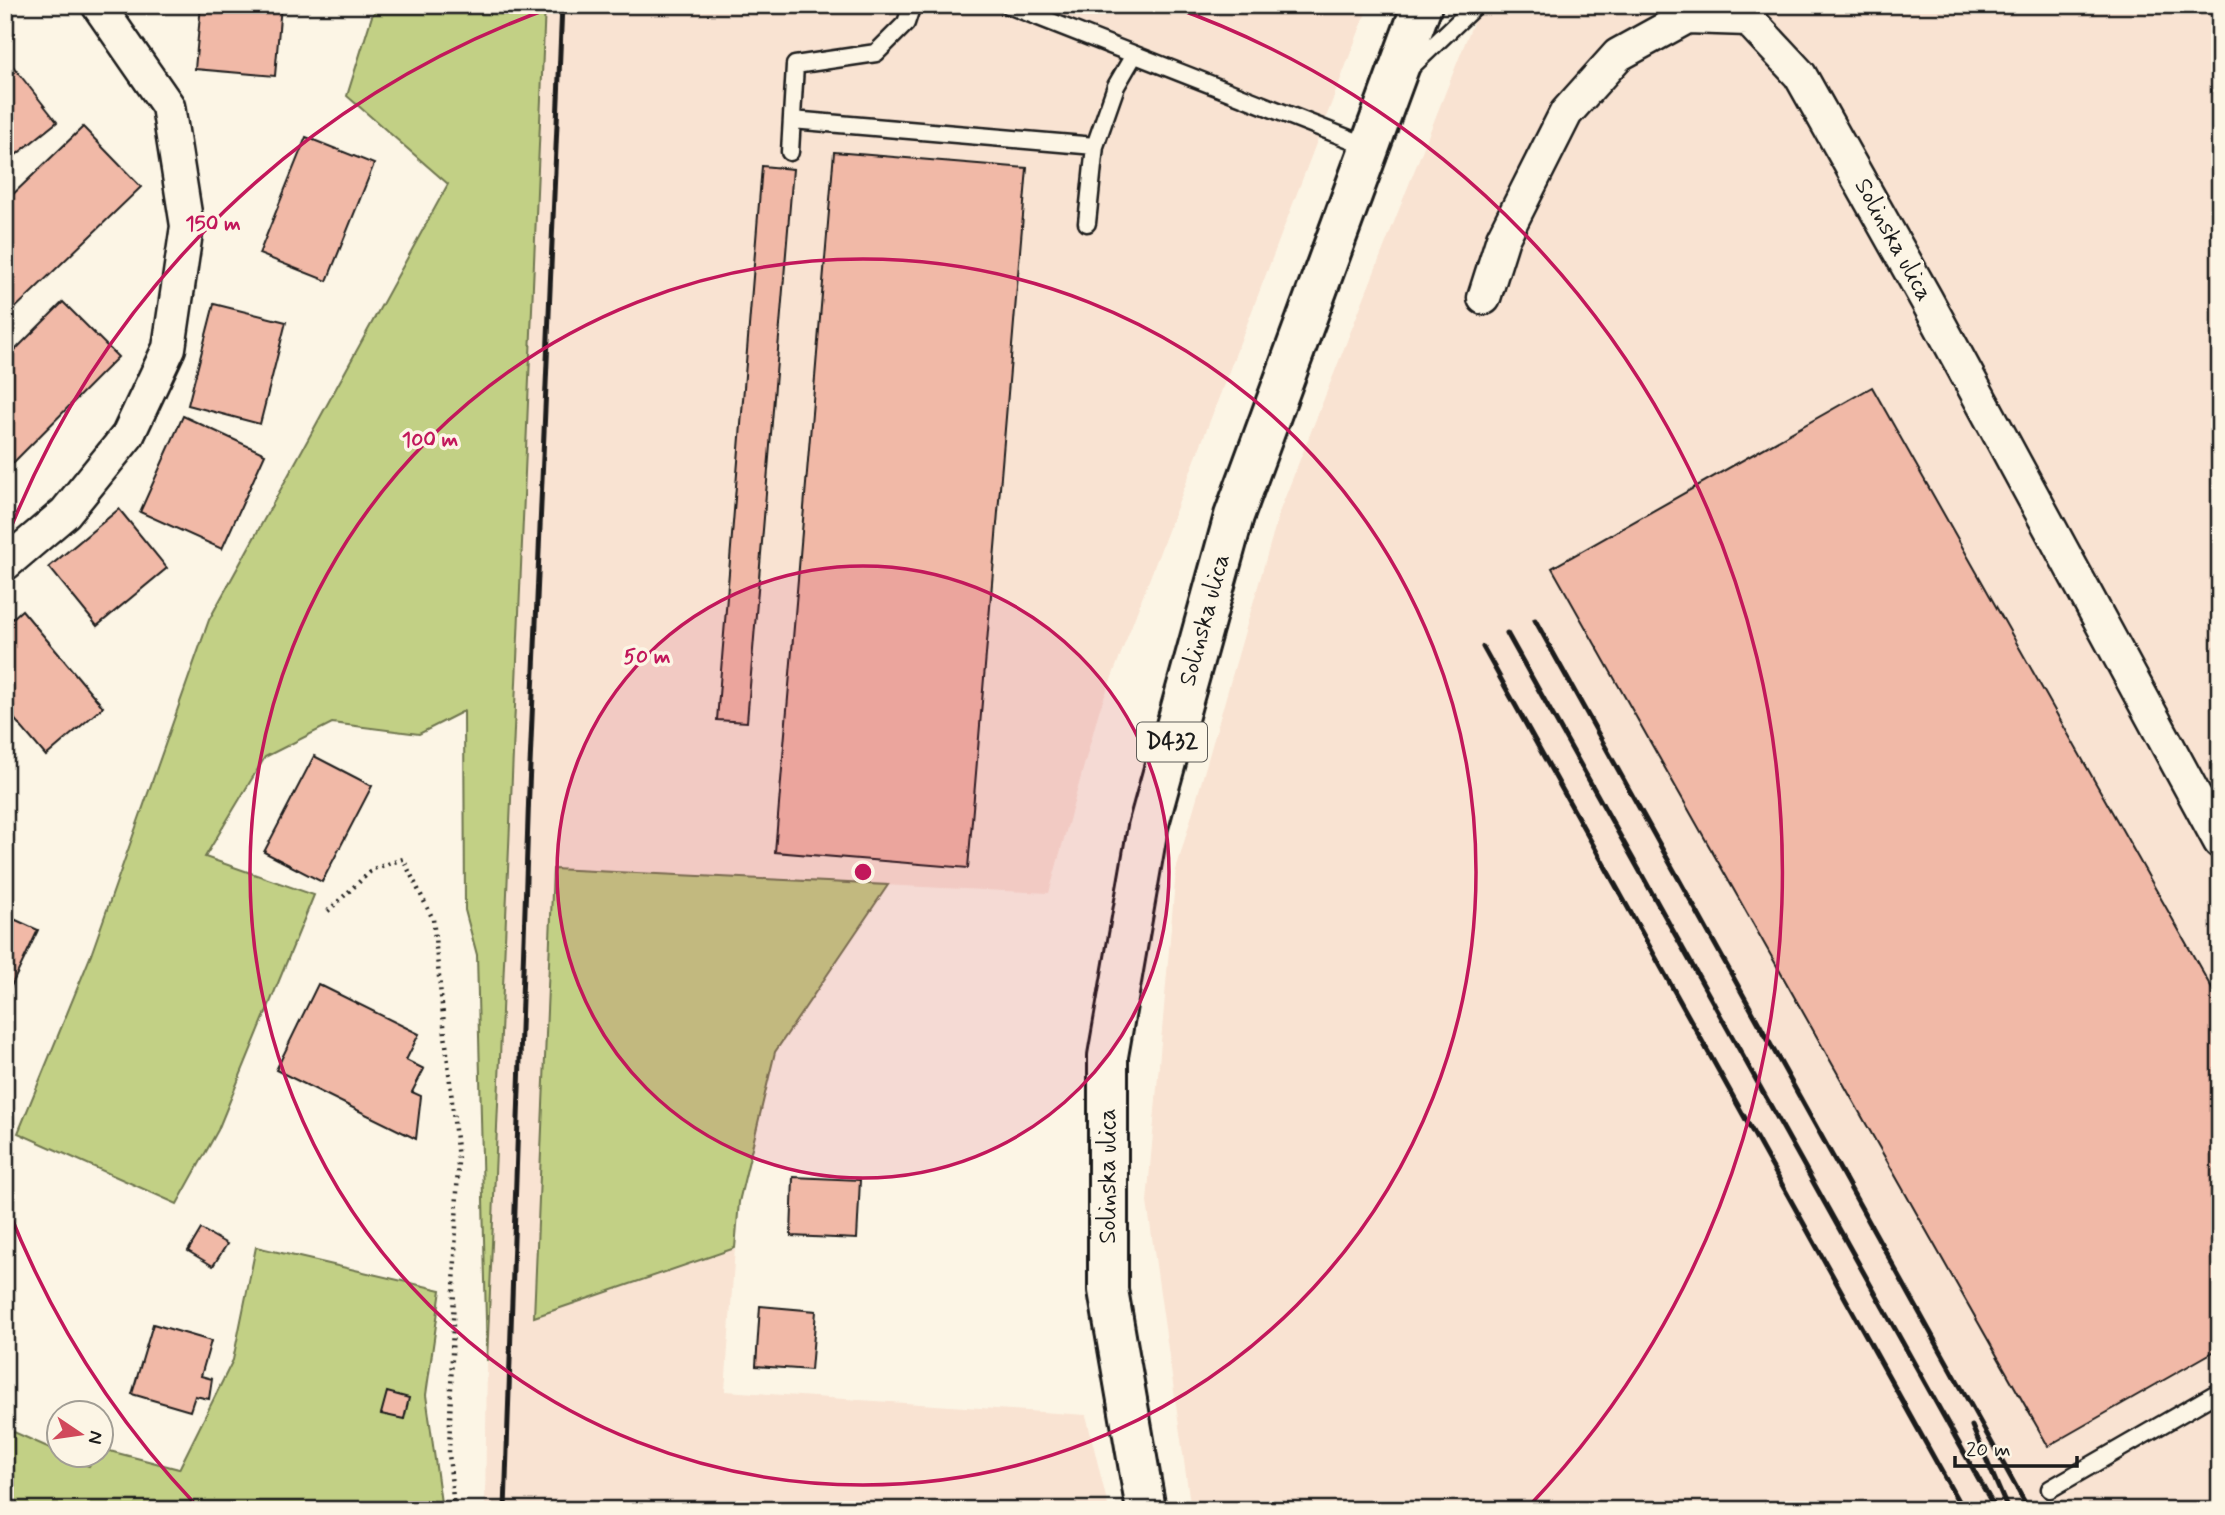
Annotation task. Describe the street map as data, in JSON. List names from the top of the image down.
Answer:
{
  "streets": {
    "main road": ["Solinska ulica", "D432"]
  },
  "scale_bar": "20 m",
  "north": "right",
  "rings": ["150 m", "100 m", "50 m"]
}
